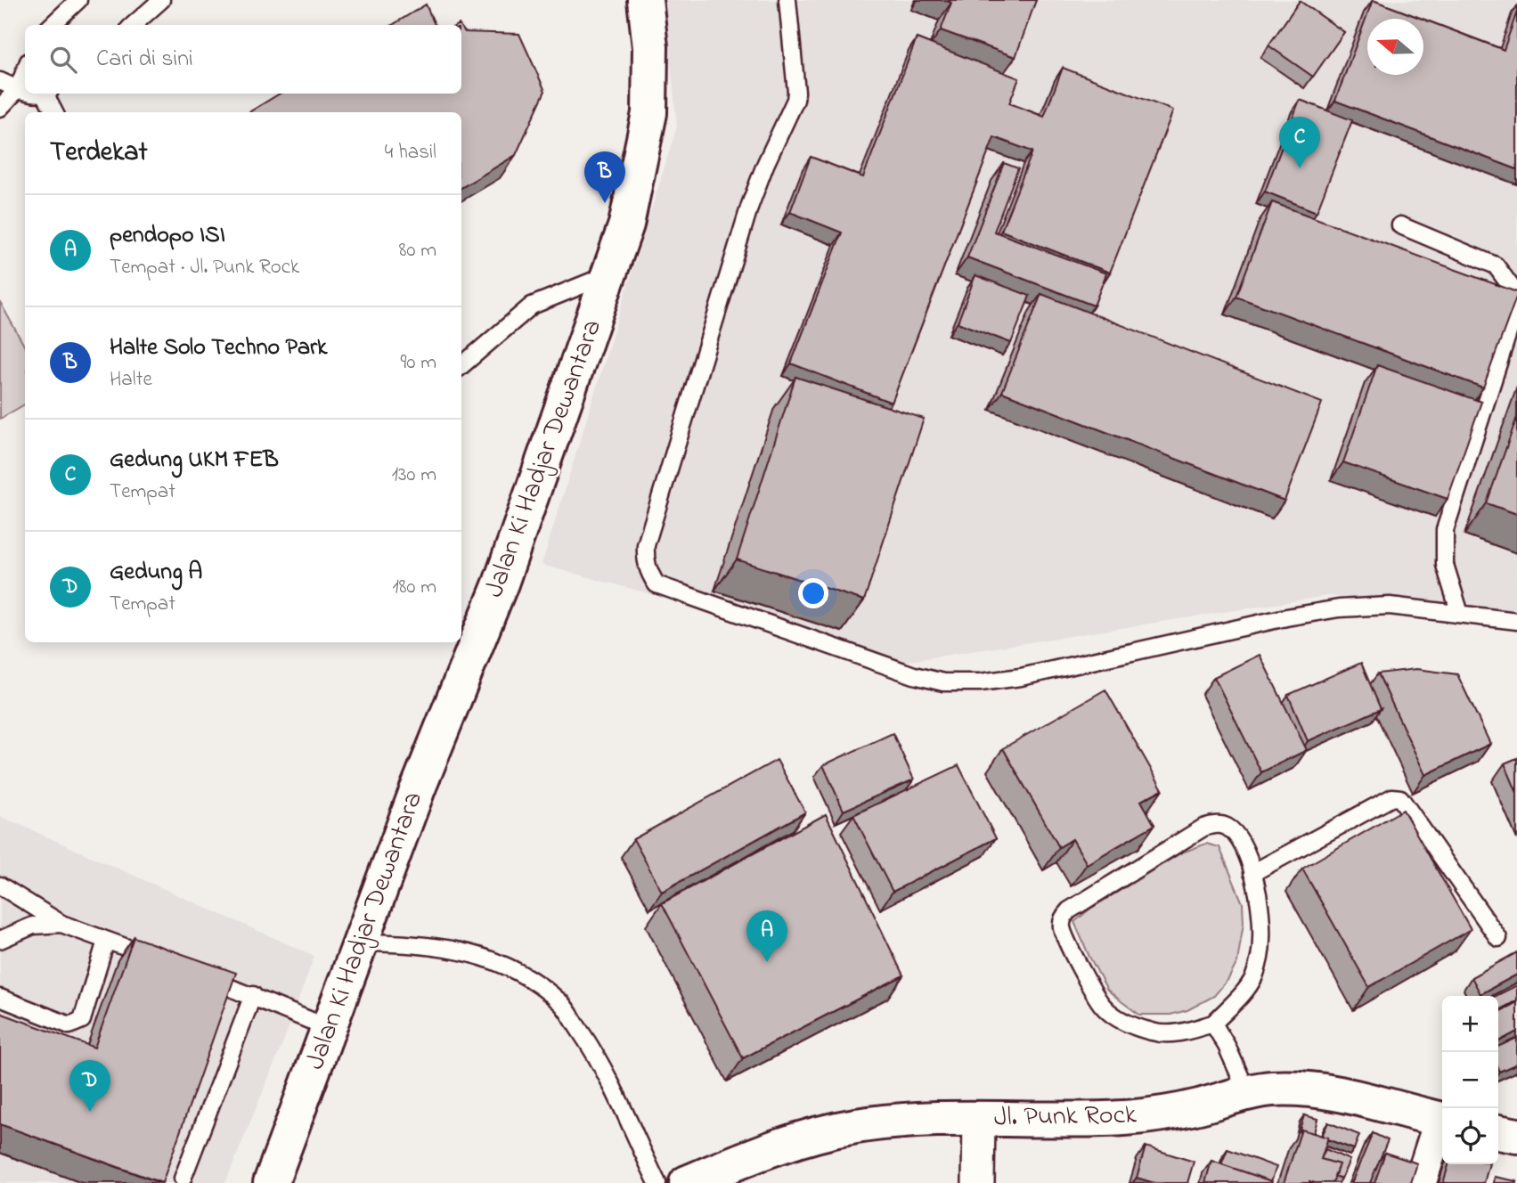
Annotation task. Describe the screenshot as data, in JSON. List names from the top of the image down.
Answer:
{
  "streets": {
    "main road": ["Jalan Ki Hadjar Dewantara", "Jl. Punk Rock"]
  },
  "north": "left",
  "page": {
    "search": "Cari di sini",
    "heading": ["Terdekat", "4 hasil"],
    "pins": [
      "C",
      "B",
      "A",
      "D"
    ],
    "list": [
      {
        "mark": "A",
        "name": "pendopo ISI",
        "note": "Tempat · Jl. Punk Rock",
        "value": "80 m"
      },
      {
        "mark": "B",
        "name": "Halte Solo Techno Park",
        "note": "Halte",
        "value": "90 m"
      },
      {
        "mark": "C",
        "name": "Gedung UKM FEB",
        "note": "Tempat",
        "value": "130 m"
      },
      {
        "mark": "D",
        "name": "Gedung A",
        "note": "Tempat",
        "value": "180 m"
      }
    ],
    "map_buttons": ["+", "−"]
  }
}
